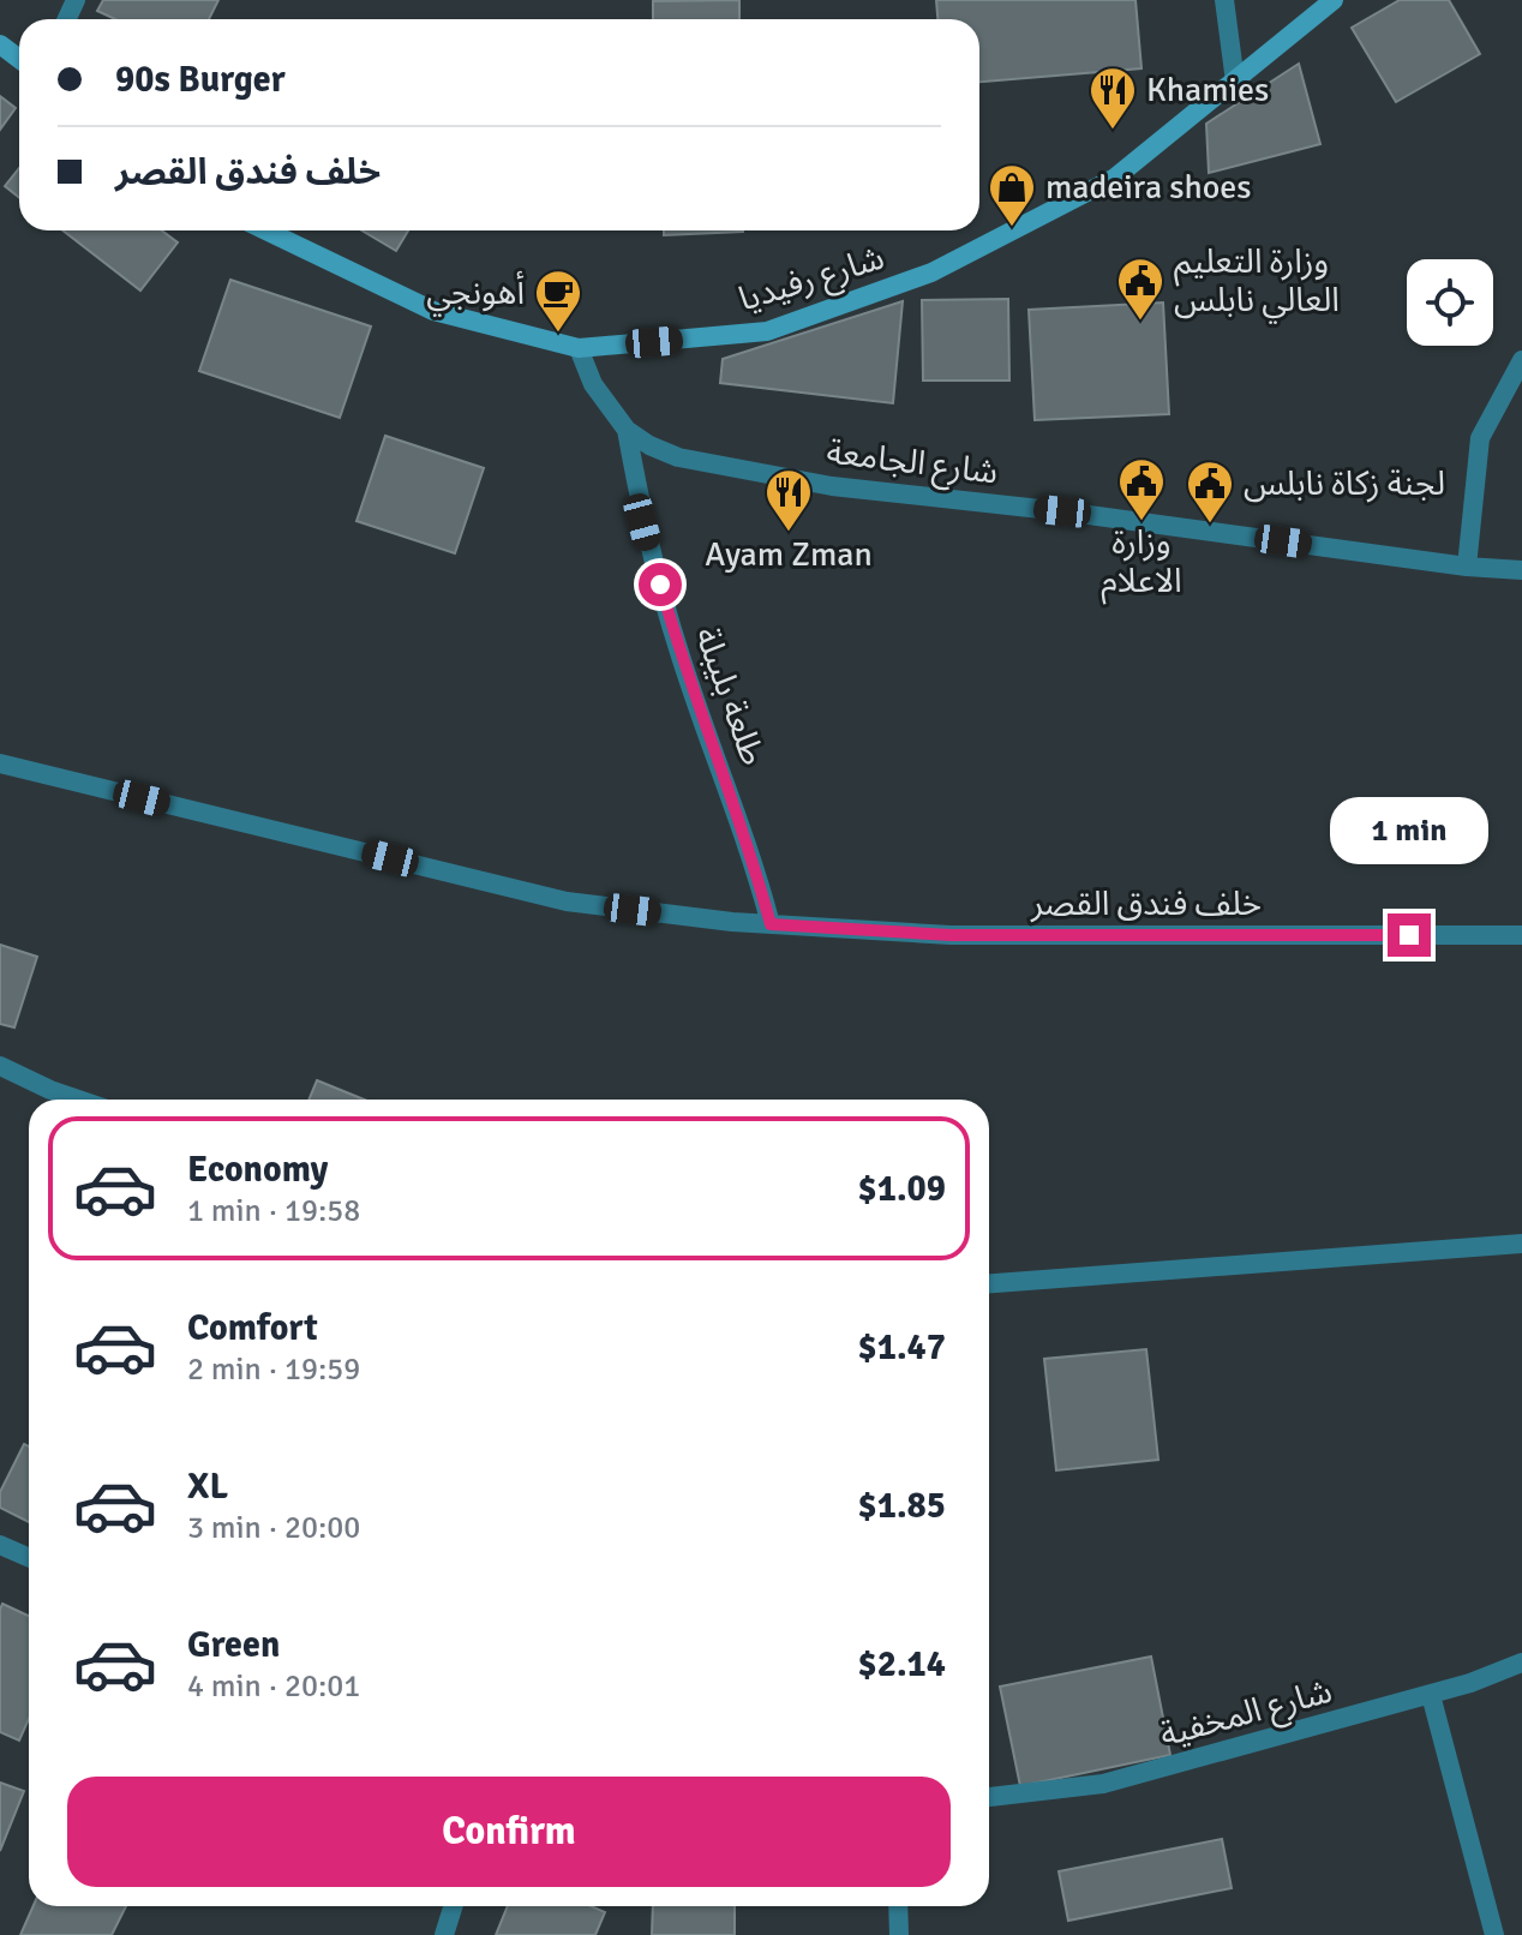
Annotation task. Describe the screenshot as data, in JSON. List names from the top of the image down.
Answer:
{
  "streets": {
    "main road": ["شارع رفيديا"],
    "street": [
      "شارع الجامعة",
      "طلعة بليبلة",
      "خلف فندق القصر",
      "شارع المخفية"
    ]
  },
  "crossings": [
    ["شارع رفيديا", "شارع الجامعة"],
    ["شارع الجامعة", "طلعة بليبلة"],
    ["طلعة بليبلة", "خلف فندق القصر"]
  ],
  "places": {
    "restaurant": ["Khamies", "Ayam Zman"],
    "shop": ["madeira shoes"],
    "public building": ["وزارة التعليم العالي نابلس", "وزارة الاعلام", "لجنة زكاة نابلس"],
    "cafe": ["أهونجي"]
  },
  "page": {
    "banner": ["90s Burger", "خلف فندق القصر"],
    "bubble": "1 min",
    "list": [
      {
        "name": "Economy",
        "note": "1 min · 19:58",
        "value": "$1.09"
      },
      {
        "name": "Comfort",
        "note": "2 min · 19:59",
        "value": "$1.47"
      },
      {
        "name": "XL",
        "note": "3 min · 20:00",
        "value": "$1.85"
      },
      {
        "name": "Green",
        "note": "4 min · 20:01",
        "value": "$2.14"
      }
    ],
    "buttons": "Confirm"
  }
}
